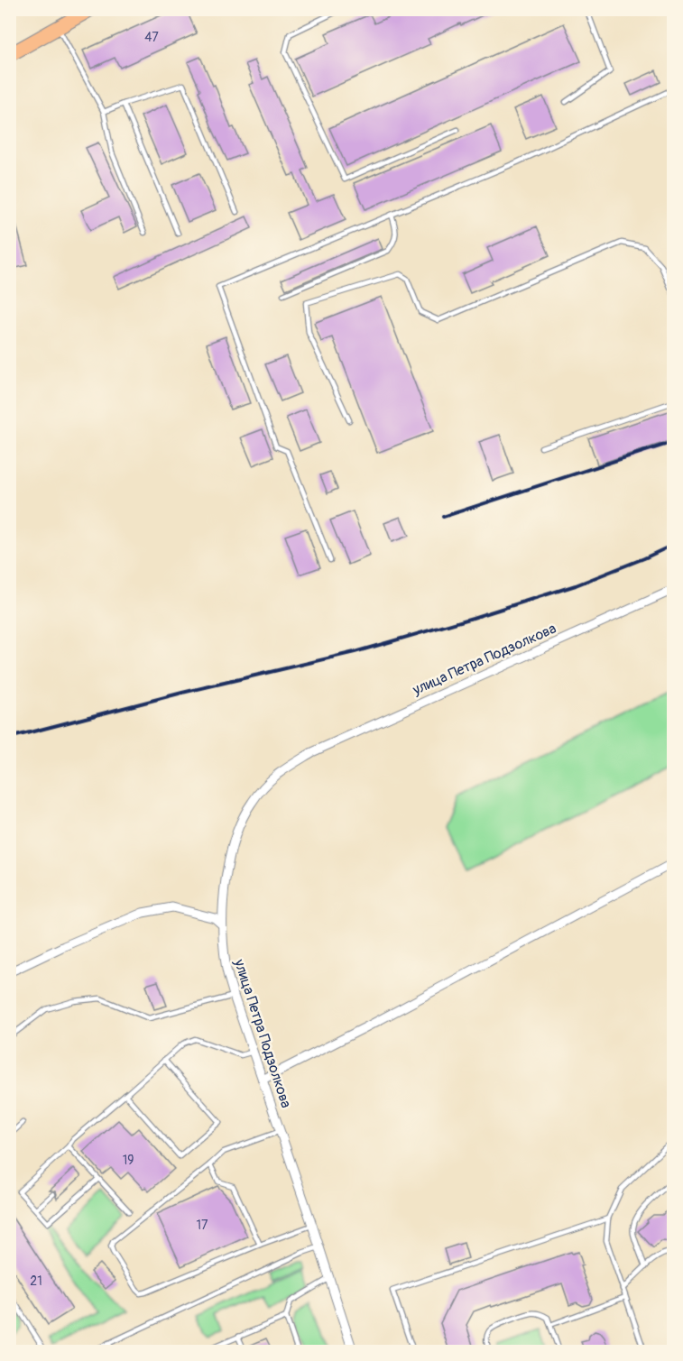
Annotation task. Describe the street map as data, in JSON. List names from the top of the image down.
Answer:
{
  "streets": {
    "street": ["улица Петра Подзолкова"]
  },
  "house_numbers": [
    "47",
    "19",
    "17",
    "21"
  ]
}
